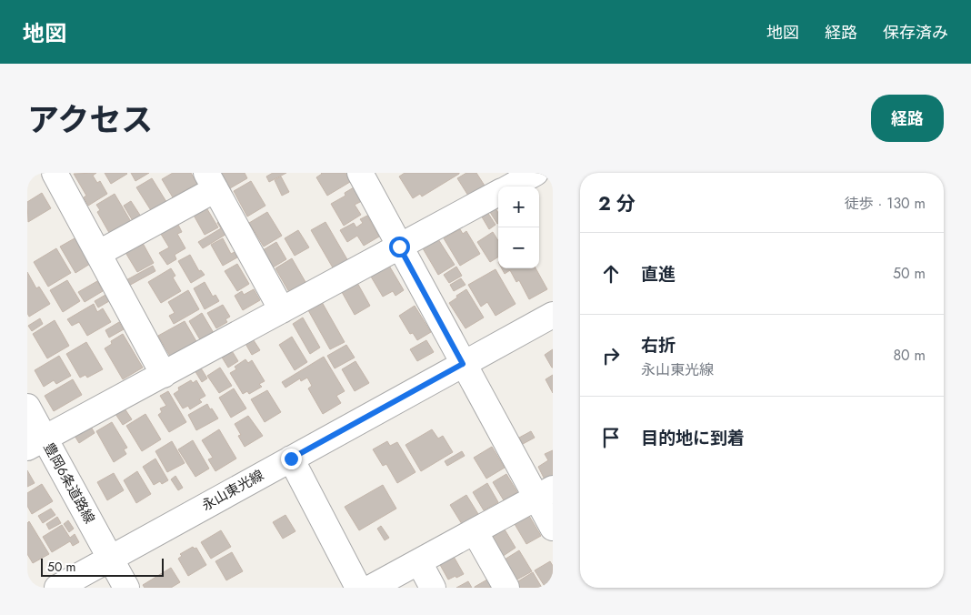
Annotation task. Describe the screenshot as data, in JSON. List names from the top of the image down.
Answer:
{
  "streets": {
    "street": ["豊岡6条道路線", "永山東光線"]
  },
  "crossings": [
    ["豊岡6条道路線", "永山東光線"]
  ],
  "scale_bar": "50 m",
  "page": {
    "header": "地図",
    "nav": ["地図", "経路", "保存済み"],
    "title": "アクセス",
    "buttons": "経路",
    "heading": ["2 分", "徒歩 · 130 m"],
    "map_buttons": ["+", "−"],
    "list": [
      ["直進", "50 m"],
      ["右折", "永山東光線", "80 m"],
      "目的地に到着"
    ],
    "scale": "50 m"
  }
}
